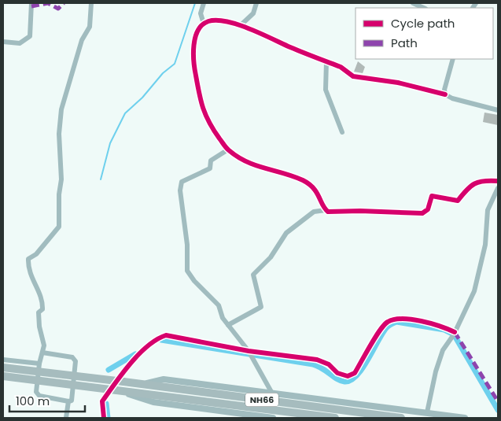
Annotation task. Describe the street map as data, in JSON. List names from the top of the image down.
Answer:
{
  "streets": {
    "highway": ["NH66"]
  },
  "legend": ["Cycle path", "Path"],
  "scale_bar": "100 m"
}
